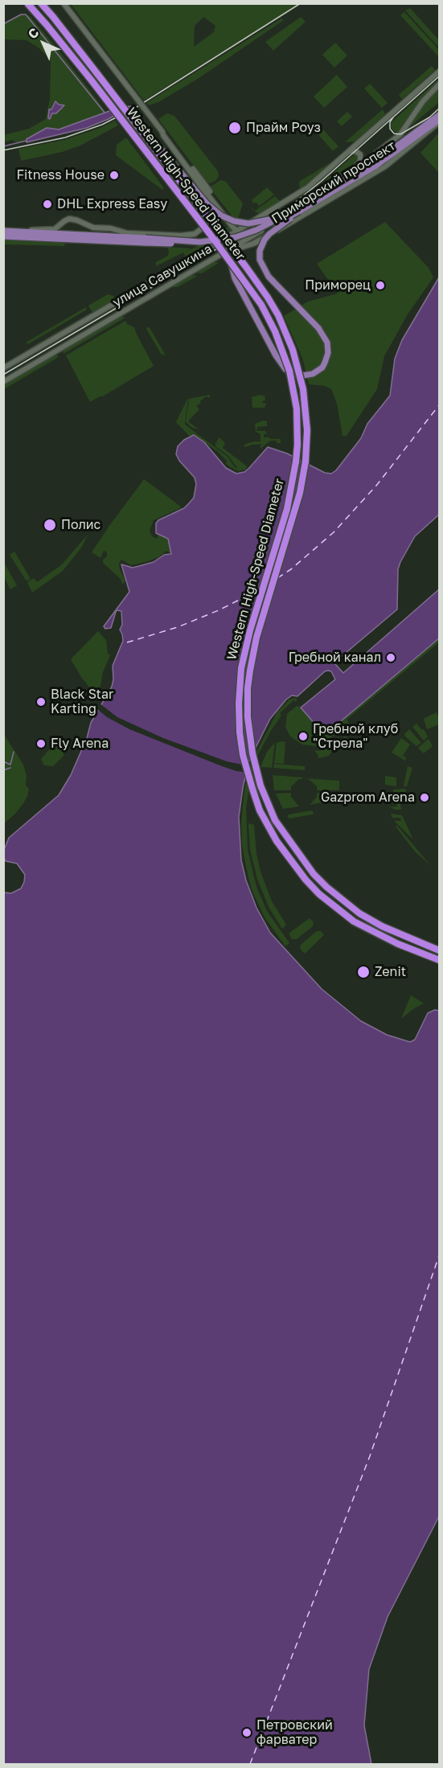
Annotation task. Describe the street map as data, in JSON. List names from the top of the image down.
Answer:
{
  "streets": {
    "highway": ["Western High-Speed Diameter"],
    "main road": ["Приморский проспект", "улица Савушкина"]
  },
  "crossings": [
    ["Приморский проспект", "улица Савушкина"]
  ],
  "places": [
    "Прайм Роуз",
    "Fitness House",
    "DHL Express Easy",
    "Приморец",
    "Полис",
    "Гребной канал",
    "Black Star Karting",
    "Гребной клуб \"Стрела\"",
    "Fly Arena",
    "Gazprom Arena",
    "Zenit",
    "Петровский фарватер"
  ],
  "north": "top left"
}
